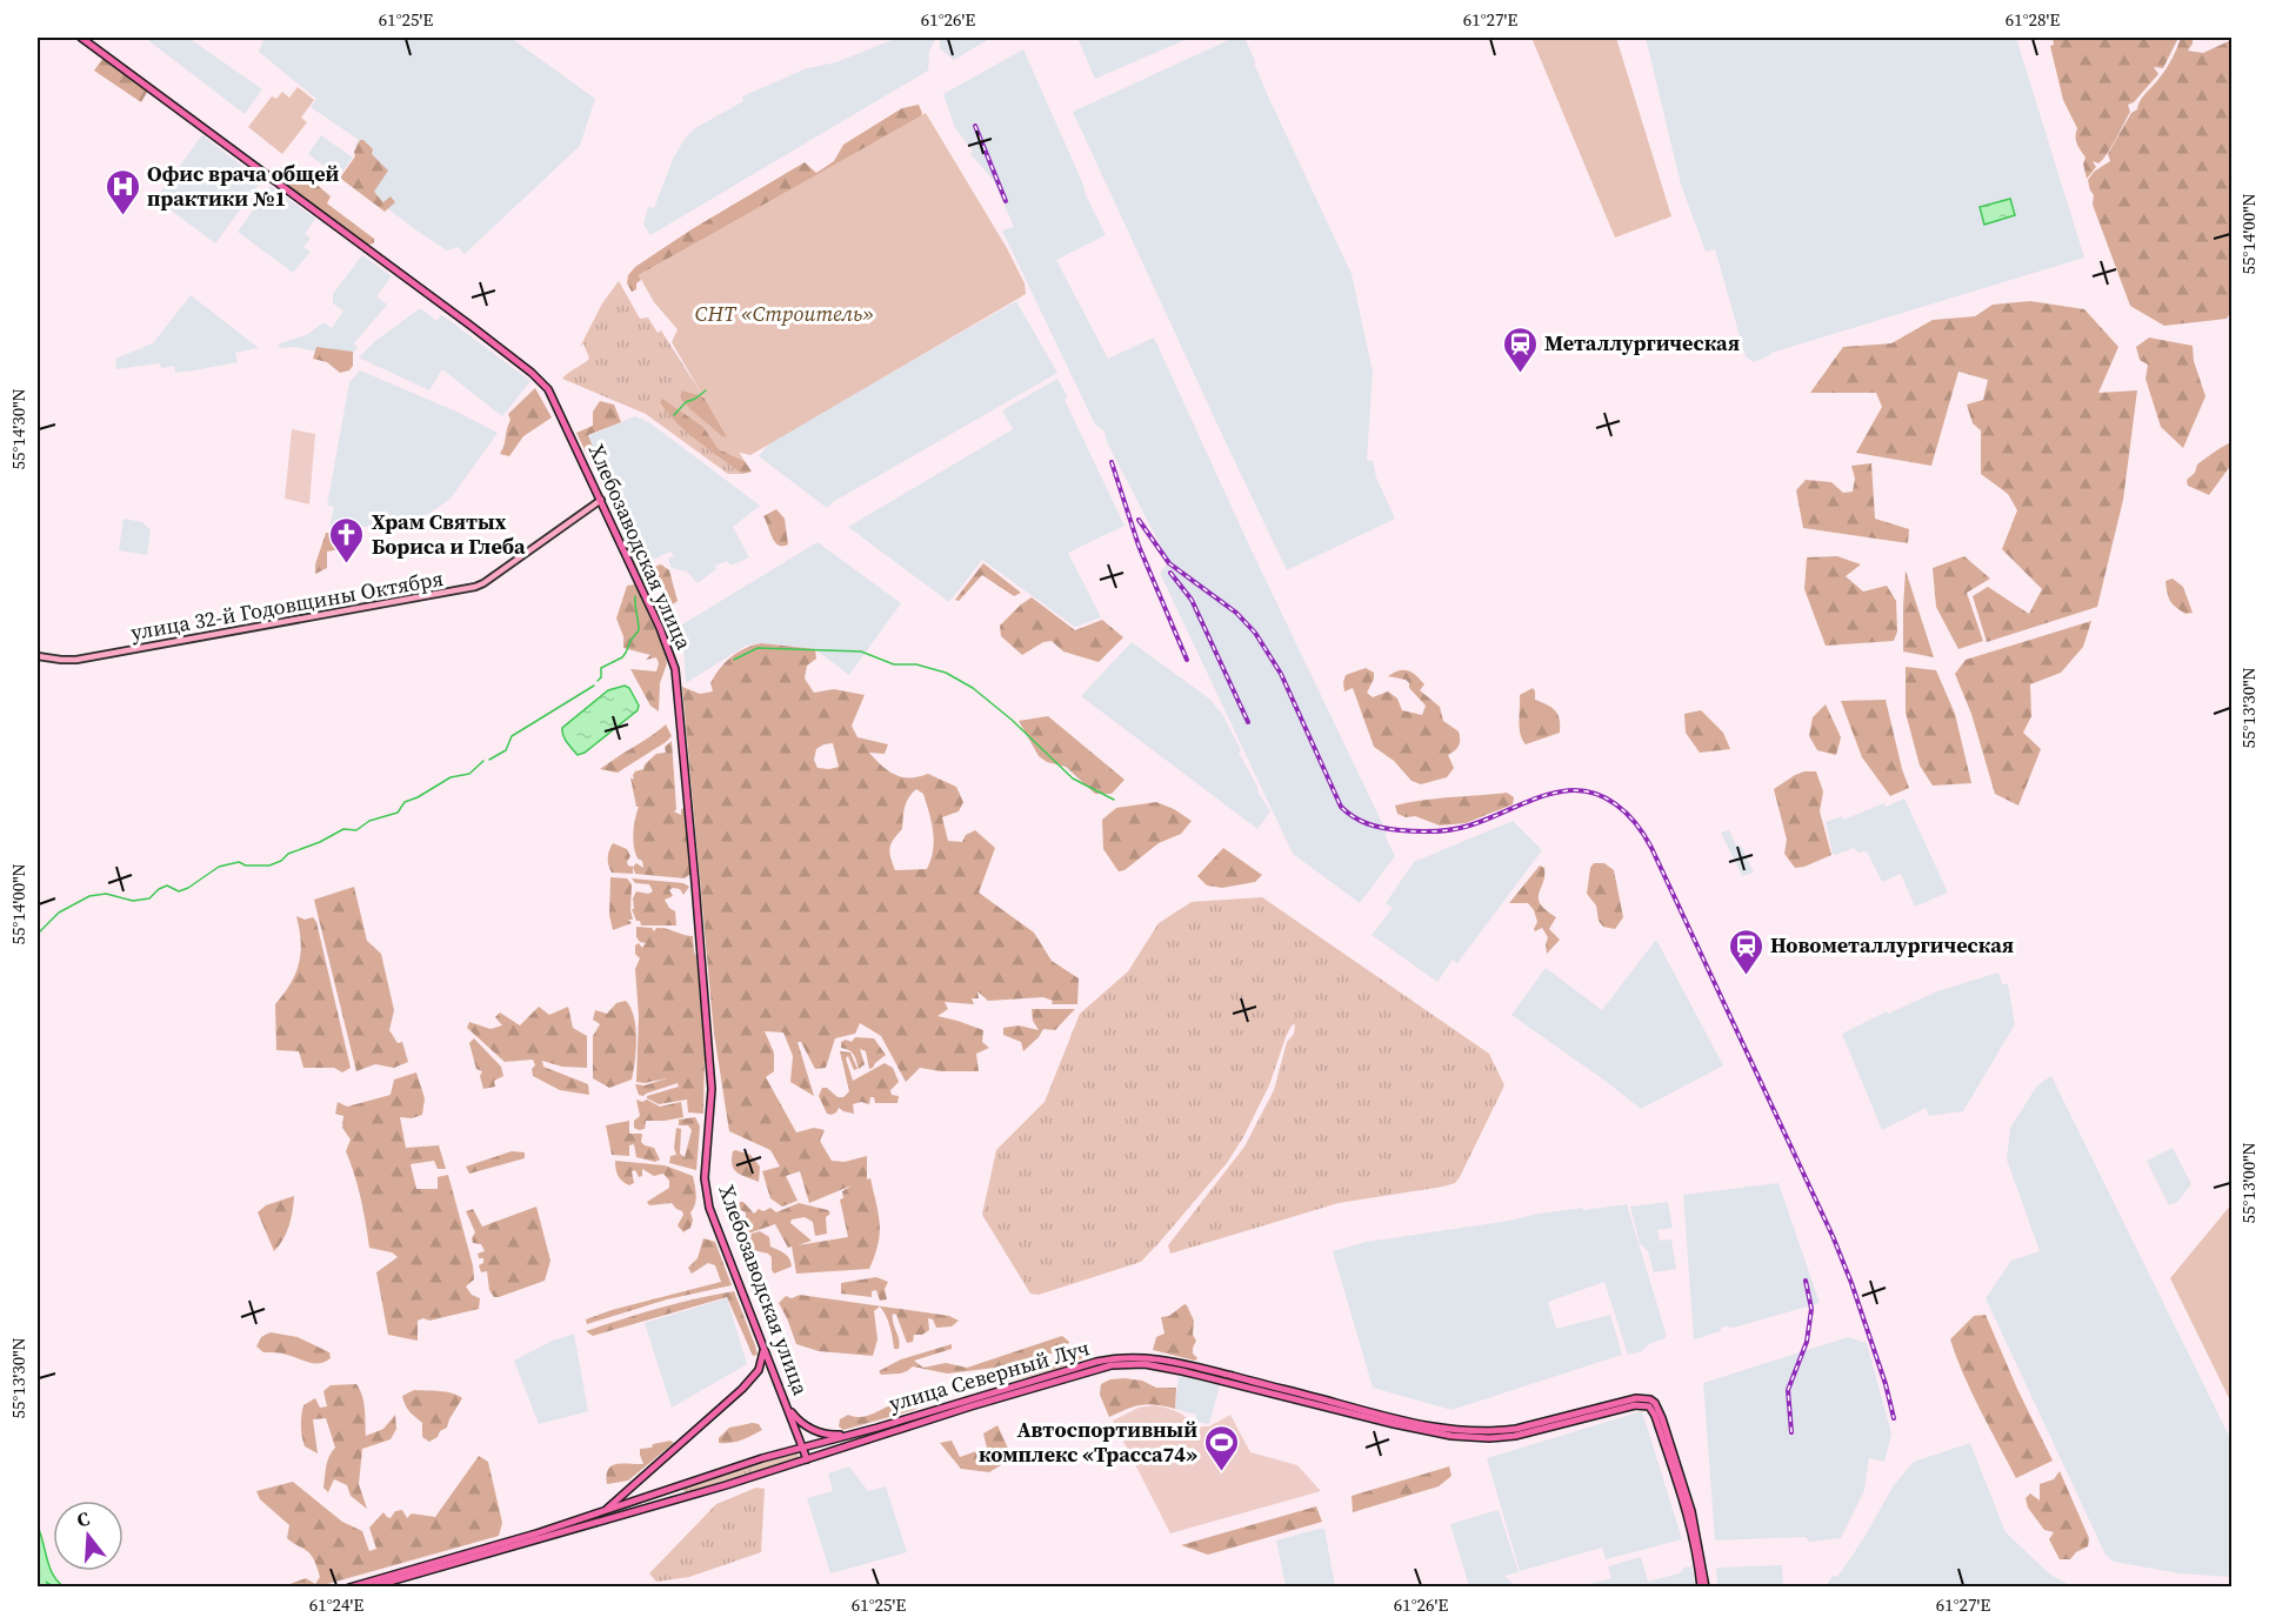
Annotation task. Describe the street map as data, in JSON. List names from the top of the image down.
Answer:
{
  "streets": {
    "main road": ["Хлебозаводская улица", "улица 32-й Годовщины Октября", "улица Северный Луч"]
  },
  "crossings": [
    ["Хлебозаводская улица", "улица 32-й Годовщины Октября"],
    ["Хлебозаводская улица", "улица Северный Луч"]
  ],
  "parks": ["СНТ «Строитель»"],
  "places": {
    "hospital": ["Офис врача общей практики №1"],
    "station": ["Металлургическая", "Новометаллургическая"],
    "church": ["Храм Святых Бориса и Глеба"],
    "sports": ["Автоспортивный комплекс «Трасса74»"]
  },
  "north": "top",
  "coordinates": [
    "61°25'E",
    "61°26'E",
    "61°27'E",
    "61°28'E",
    "55°14'00\"N",
    "55°14'30\"N",
    "55°13'30\"N",
    "55°13'00\"N",
    "61°24'E"
  ]
}
